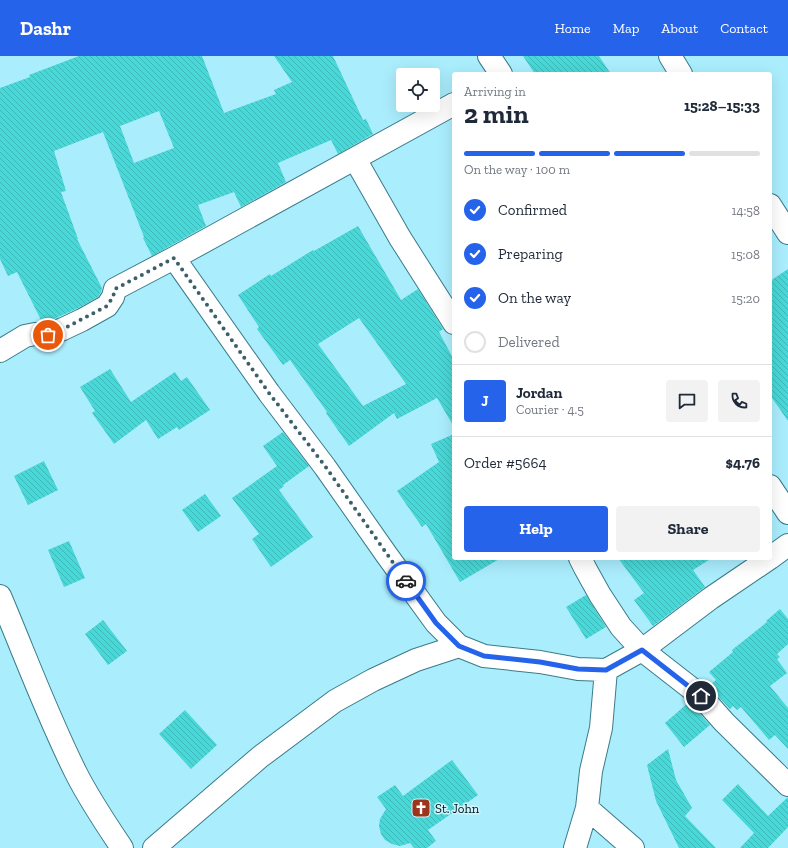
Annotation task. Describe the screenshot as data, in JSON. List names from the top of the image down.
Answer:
{
  "places": {
    "church": ["St. John"]
  },
  "page": {
    "header": "Dashr",
    "nav": [
      "Home",
      "Map",
      "About",
      "Contact"
    ],
    "heading": ["2 min", "Arriving in", "15:28–15:33"],
    "panel": [
      "Jordan",
      "Courier · 4.5",
      "Order #5664",
      "$4.76"
    ],
    "bar": "On the way · 100 m",
    "list": [
      ["Confirmed", "14:58"],
      ["Preparing", "15:08"],
      ["On the way", "15:20"],
      "Delivered"
    ],
    "round": "J",
    "buttons": ["Help", "Share"]
  }
}
